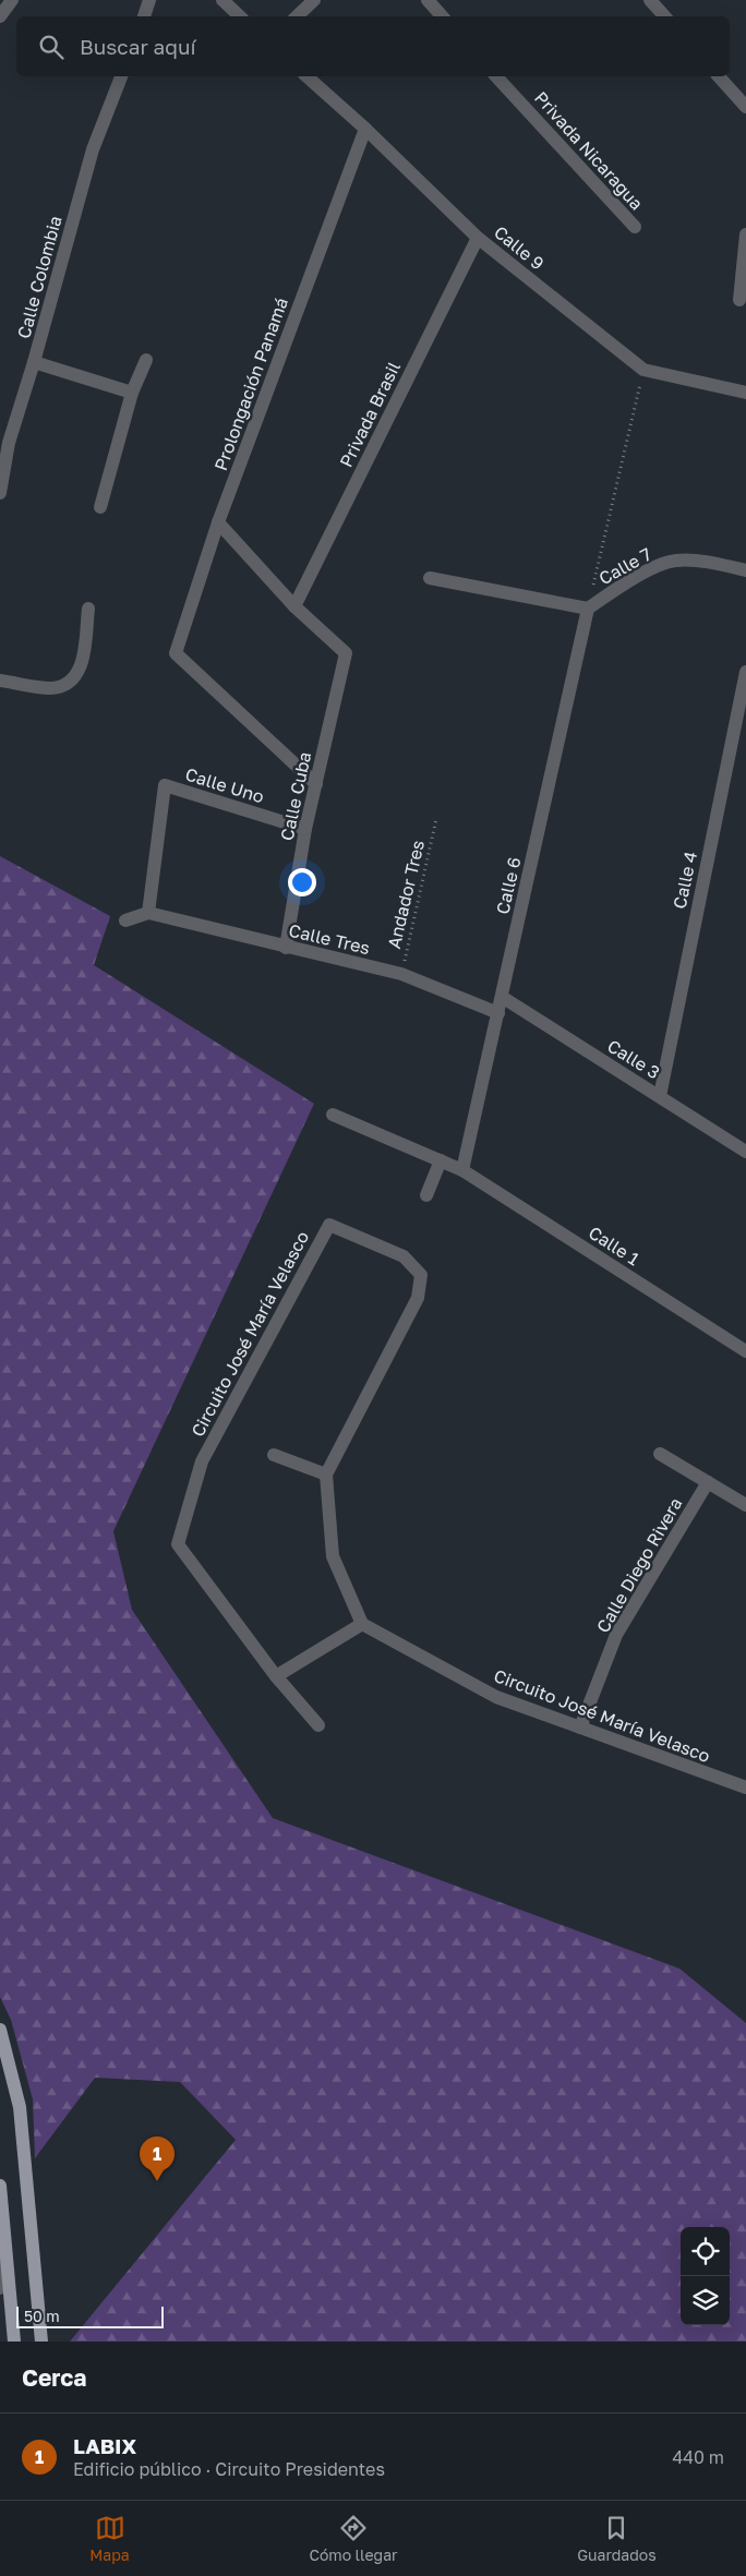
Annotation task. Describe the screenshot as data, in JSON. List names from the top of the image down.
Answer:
{
  "streets": {
    "street": [
      "Privada Nicaragua",
      "Calle 9",
      "Calle Colombia",
      "Prolongación Panamá",
      "Privada Brasil",
      "Calle 7",
      "Calle Uno",
      "Calle Cuba",
      "Calle 4",
      "Calle 6",
      "Calle Tres",
      "Calle 3",
      "Calle 1",
      "Circuito José María Velasco",
      "Calle Diego Rivera"
    ],
    "path": ["Andador Tres"]
  },
  "crossings": [
    ["Calle 9", "Prolongación Panamá"],
    ["Calle 9", "Privada Brasil"],
    ["Prolongación Panamá", "Calle Cuba"],
    ["Privada Brasil", "Calle Cuba"],
    ["Calle 7", "Calle 6"],
    ["Calle Uno", "Calle Cuba"],
    ["Calle Uno", "Calle Tres"],
    ["Calle Cuba", "Calle Tres"],
    ["Calle 4", "Calle 3"],
    ["Calle 6", "Calle Tres"],
    ["Calle 6", "Calle 3"],
    ["Calle 6", "Calle 1"],
    ["Andador Tres", "Calle Tres"],
    ["Circuito José María Velasco", "Calle Diego Rivera"]
  ],
  "scale_bar": "50 m",
  "page": {
    "search": "Buscar aquí",
    "pins": "1",
    "scale": "50 m",
    "heading": "Cerca",
    "list": [
      {
        "mark": "1",
        "name": "LABIX",
        "note": "Edificio público · Circuito Presidentes",
        "value": "440 m"
      }
    ],
    "nav": ["Mapa", "Cómo llegar", "Guardados"]
  }
}
